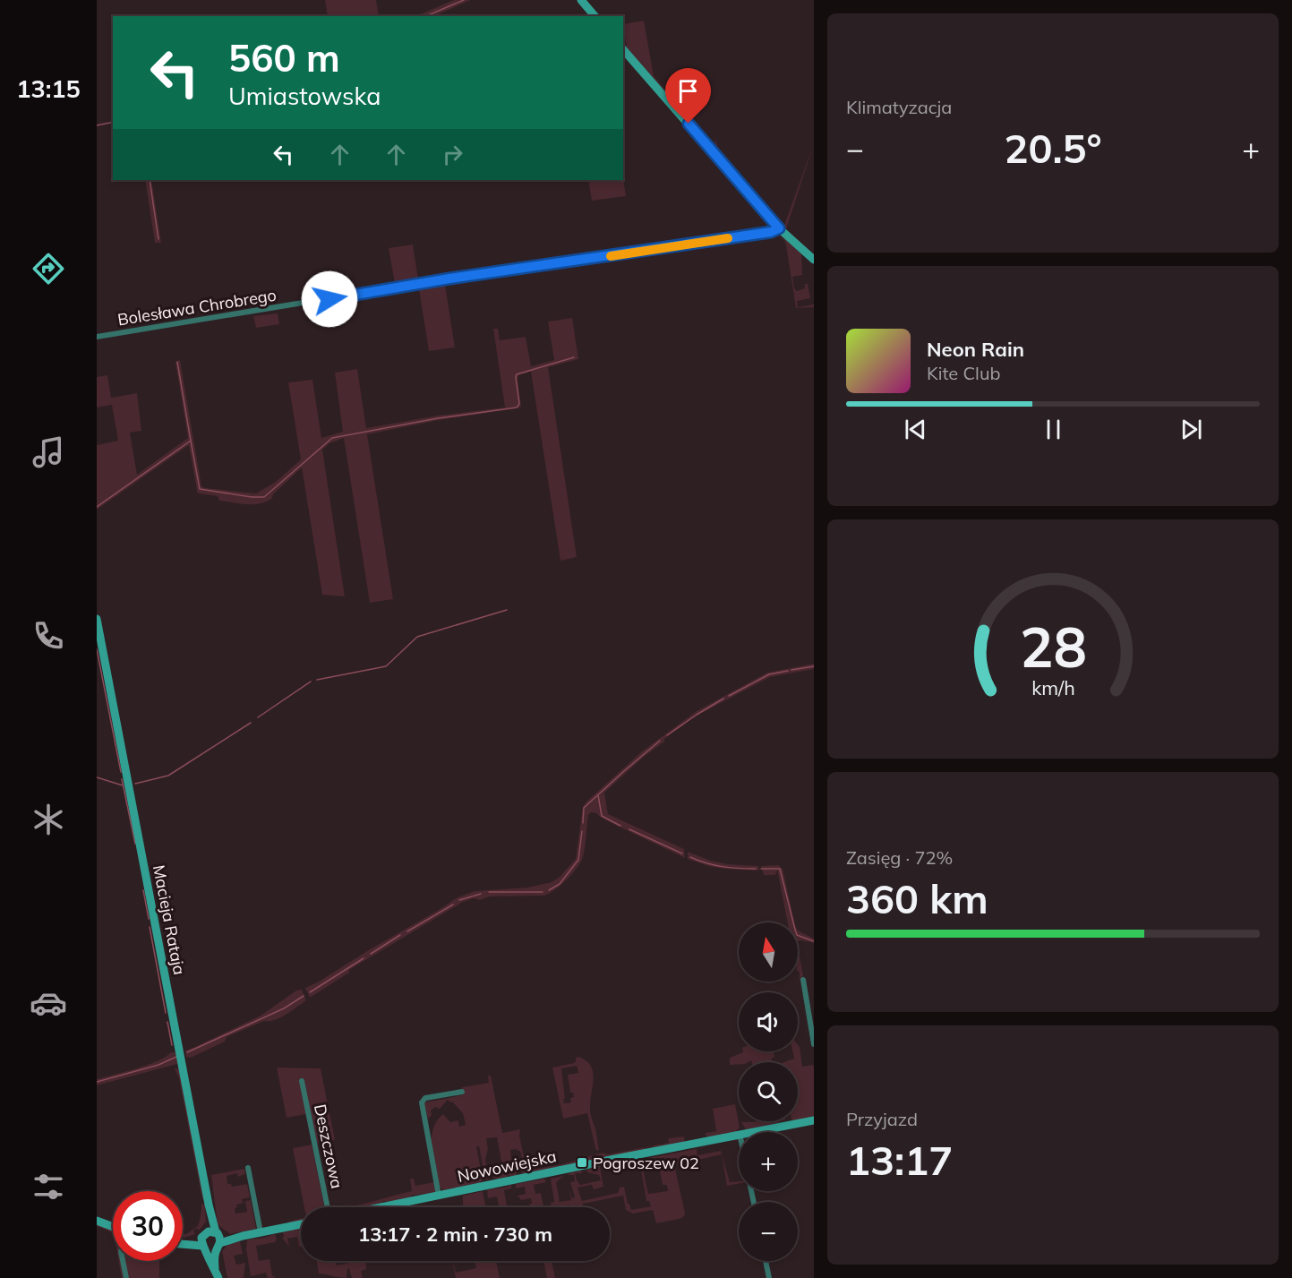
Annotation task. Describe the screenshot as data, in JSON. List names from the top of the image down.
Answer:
{
  "streets": {
    "street": [
      "Bolesława Chrobrego",
      "Macieja Rataja",
      "Deszczowa",
      "Nowowiejska"
    ]
  },
  "places": {
    "transit": ["Pogroszew 02"]
  },
  "north": "top",
  "page": {
    "tabs": "13:15",
    "tile": [
      "Klimatyzacja",
      ["Zasięg · 72%", "360 km"],
      ["Przyjazd", "13:17"]
    ],
    "turn": ["560 m", "Umiastowska"],
    "heat": ["−", "20.5°", "+"],
    "song": ["Neon Rain", "Kite Club"],
    "map_buttons": ["+", "−"],
    "limit": "30",
    "trip": "13:17 · 2 min · 730 m",
    "gauge": ["28", "km/h"]
  }
}
